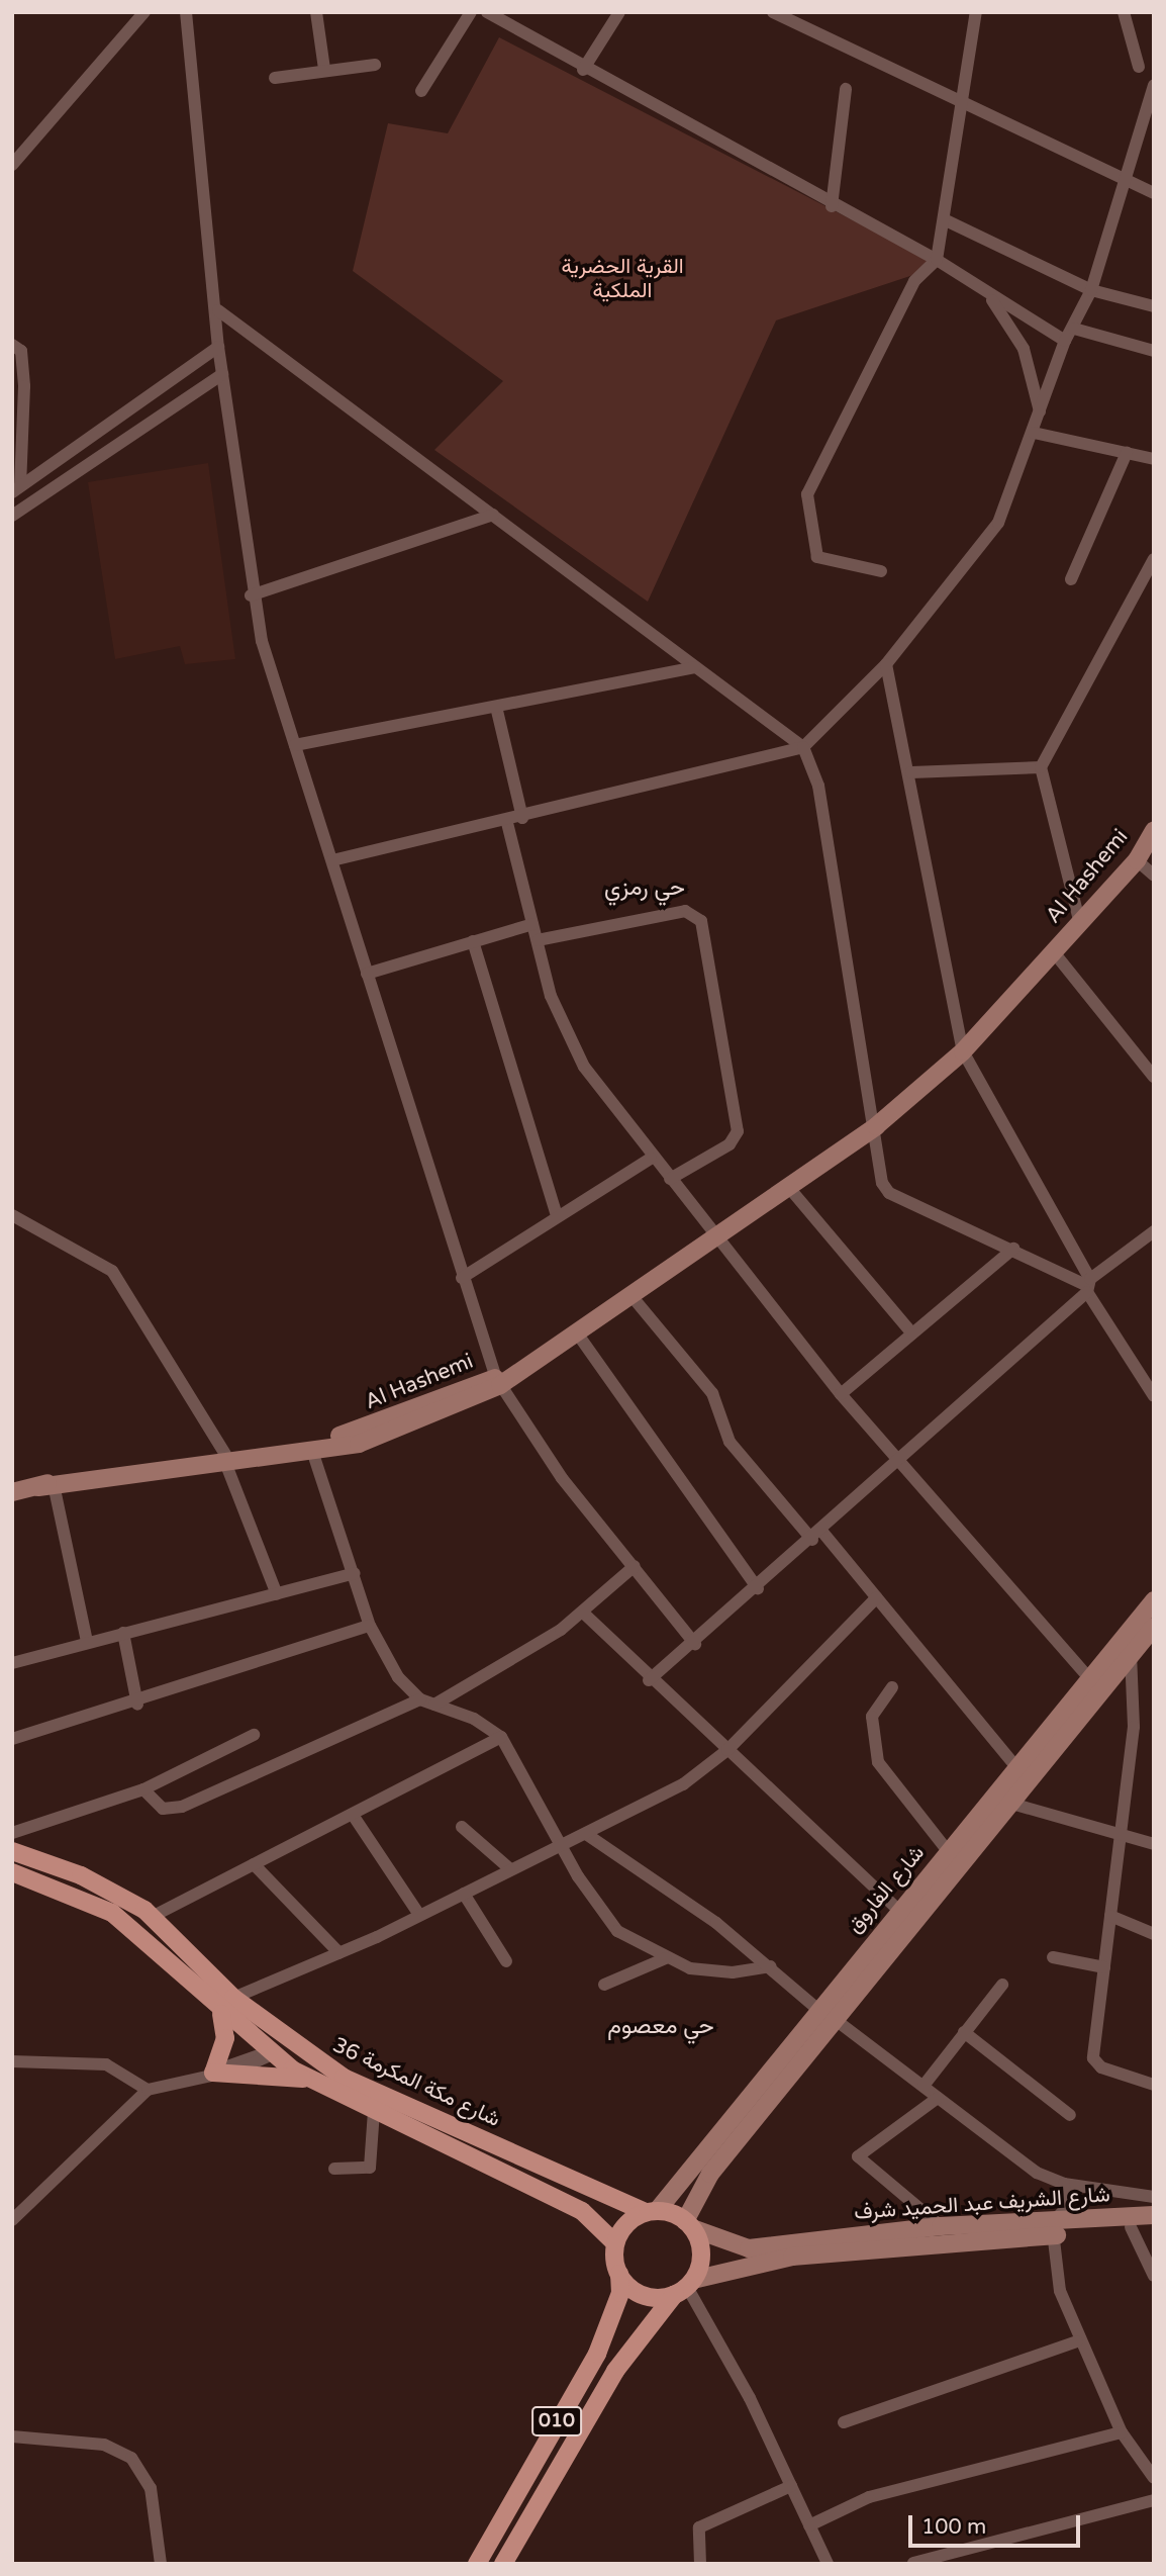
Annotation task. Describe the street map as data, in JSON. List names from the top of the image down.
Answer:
{
  "streets": {
    "main road": ["شارع مكة المكرمة 36", "010"],
    "street": ["Al Hashemi", "شارع الفاروق", "شارع الشريف عبد الحميد شرف"]
  },
  "crossings": [
    ["شارع الفاروق", "شارع مكة المكرمة 36"],
    ["شارع الفاروق", "شارع الشريف عبد الحميد شرف"],
    ["شارع الفاروق", "010"],
    ["شارع مكة المكرمة 36", "شارع الشريف عبد الحميد شرف"],
    ["شارع مكة المكرمة 36", "010"],
    ["شارع الشريف عبد الحميد شرف", "010"]
  ],
  "districts": ["حي رمزي", "حي معصوم"],
  "parks": ["القرية الحضرية الملكية"],
  "scale_bar": "100 m"
}
